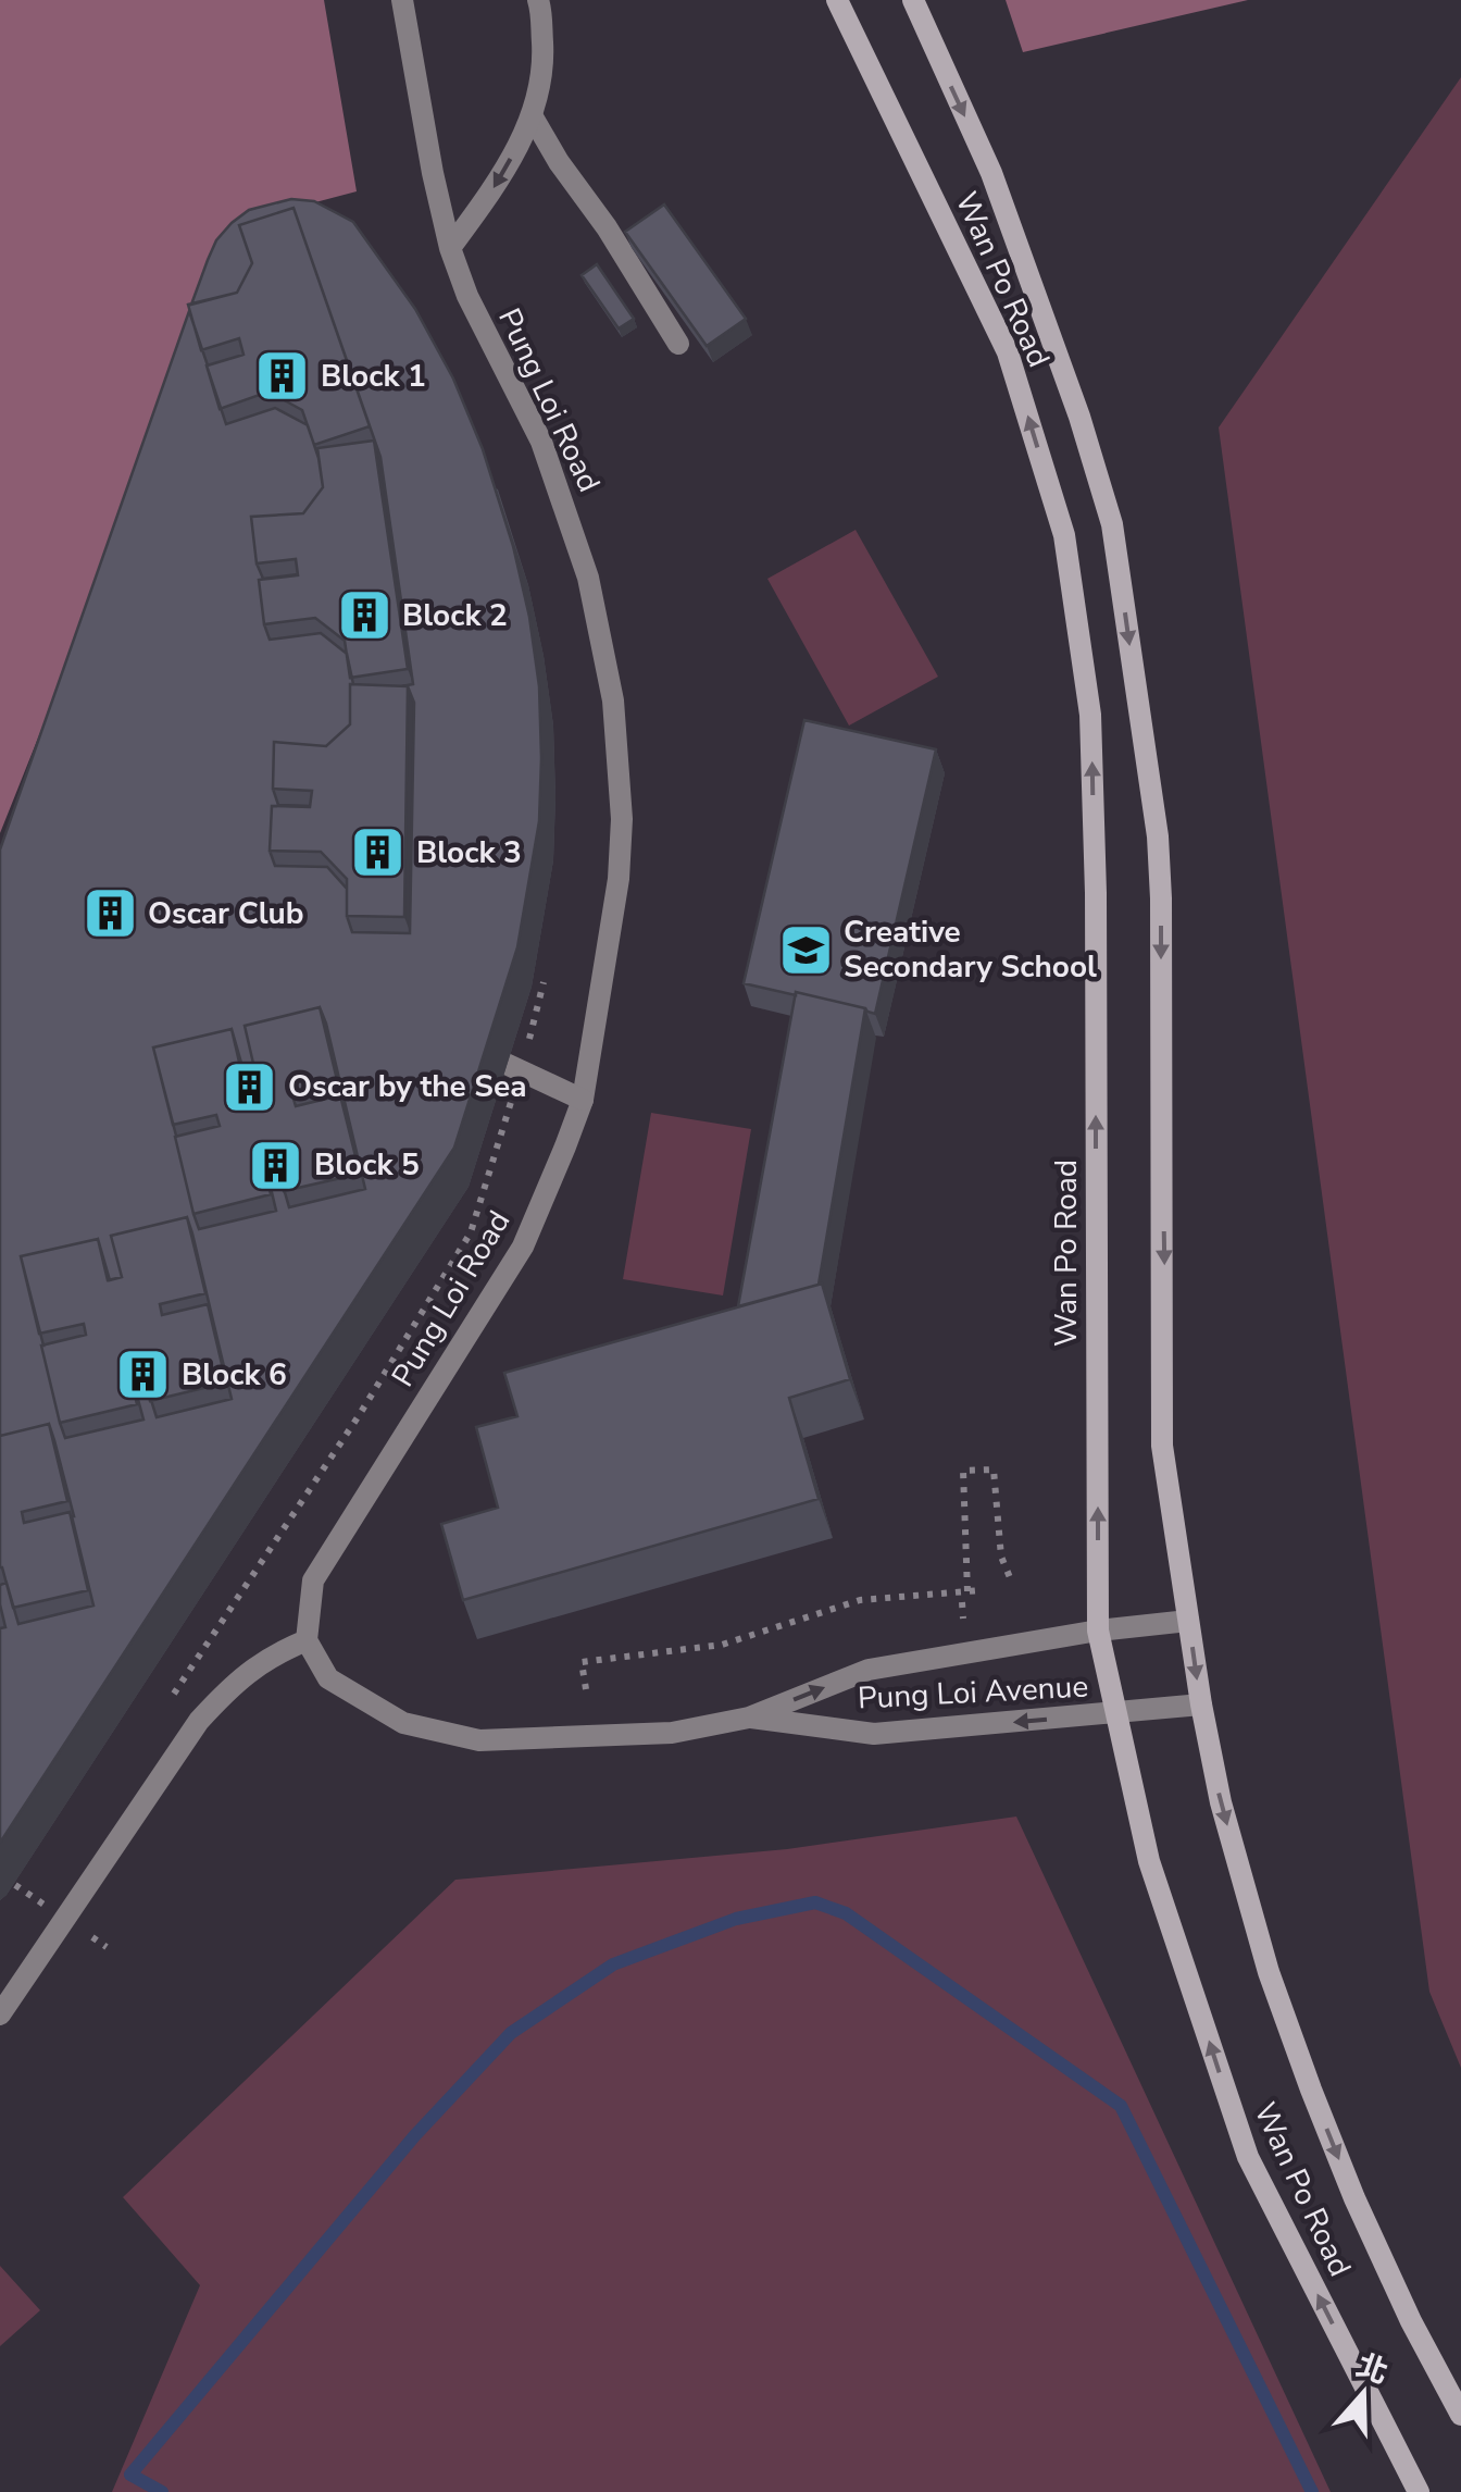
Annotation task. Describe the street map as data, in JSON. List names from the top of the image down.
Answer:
{
  "streets": {
    "main road": ["Wan Po Road"],
    "street": ["Pung Loi Road", "Pung Loi Avenue"]
  },
  "crossings": [
    ["Wan Po Road", "Pung Loi Avenue"],
    ["Pung Loi Road", "Pung Loi Avenue"]
  ],
  "places": {
    "building": [
      "Block 1",
      "Block 2",
      "Block 3",
      "Oscar Club",
      "Oscar by the Sea",
      "Block 5",
      "Block 6"
    ],
    "school or university": ["Creative Secondary School"]
  },
  "north": "top"
}
